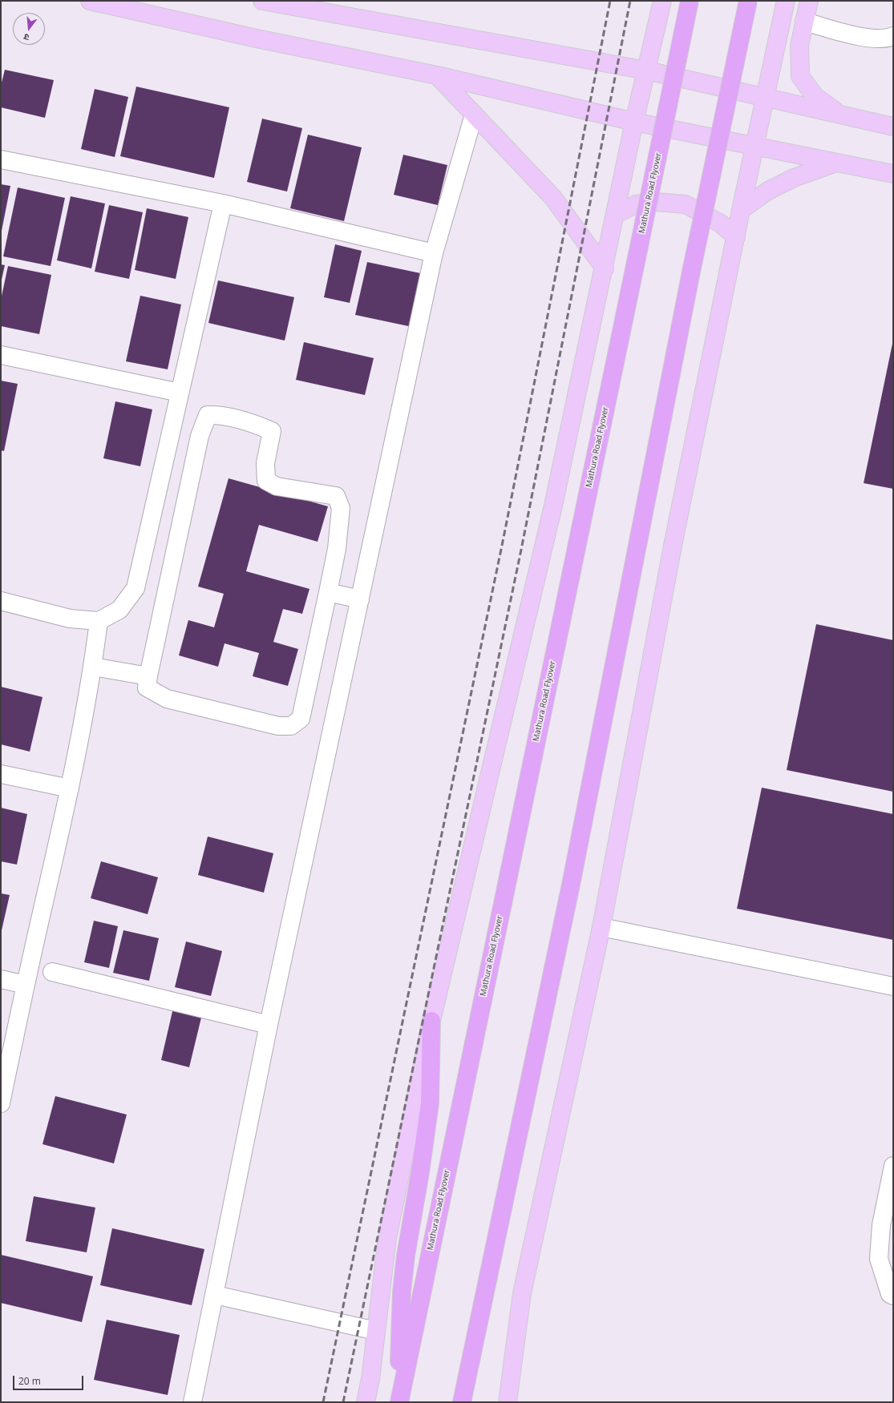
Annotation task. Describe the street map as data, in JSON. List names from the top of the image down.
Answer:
{
  "streets": {
    "highway": ["Mathura Road Flyover"]
  },
  "scale_bar": "20 m",
  "north": "bottom"
}
